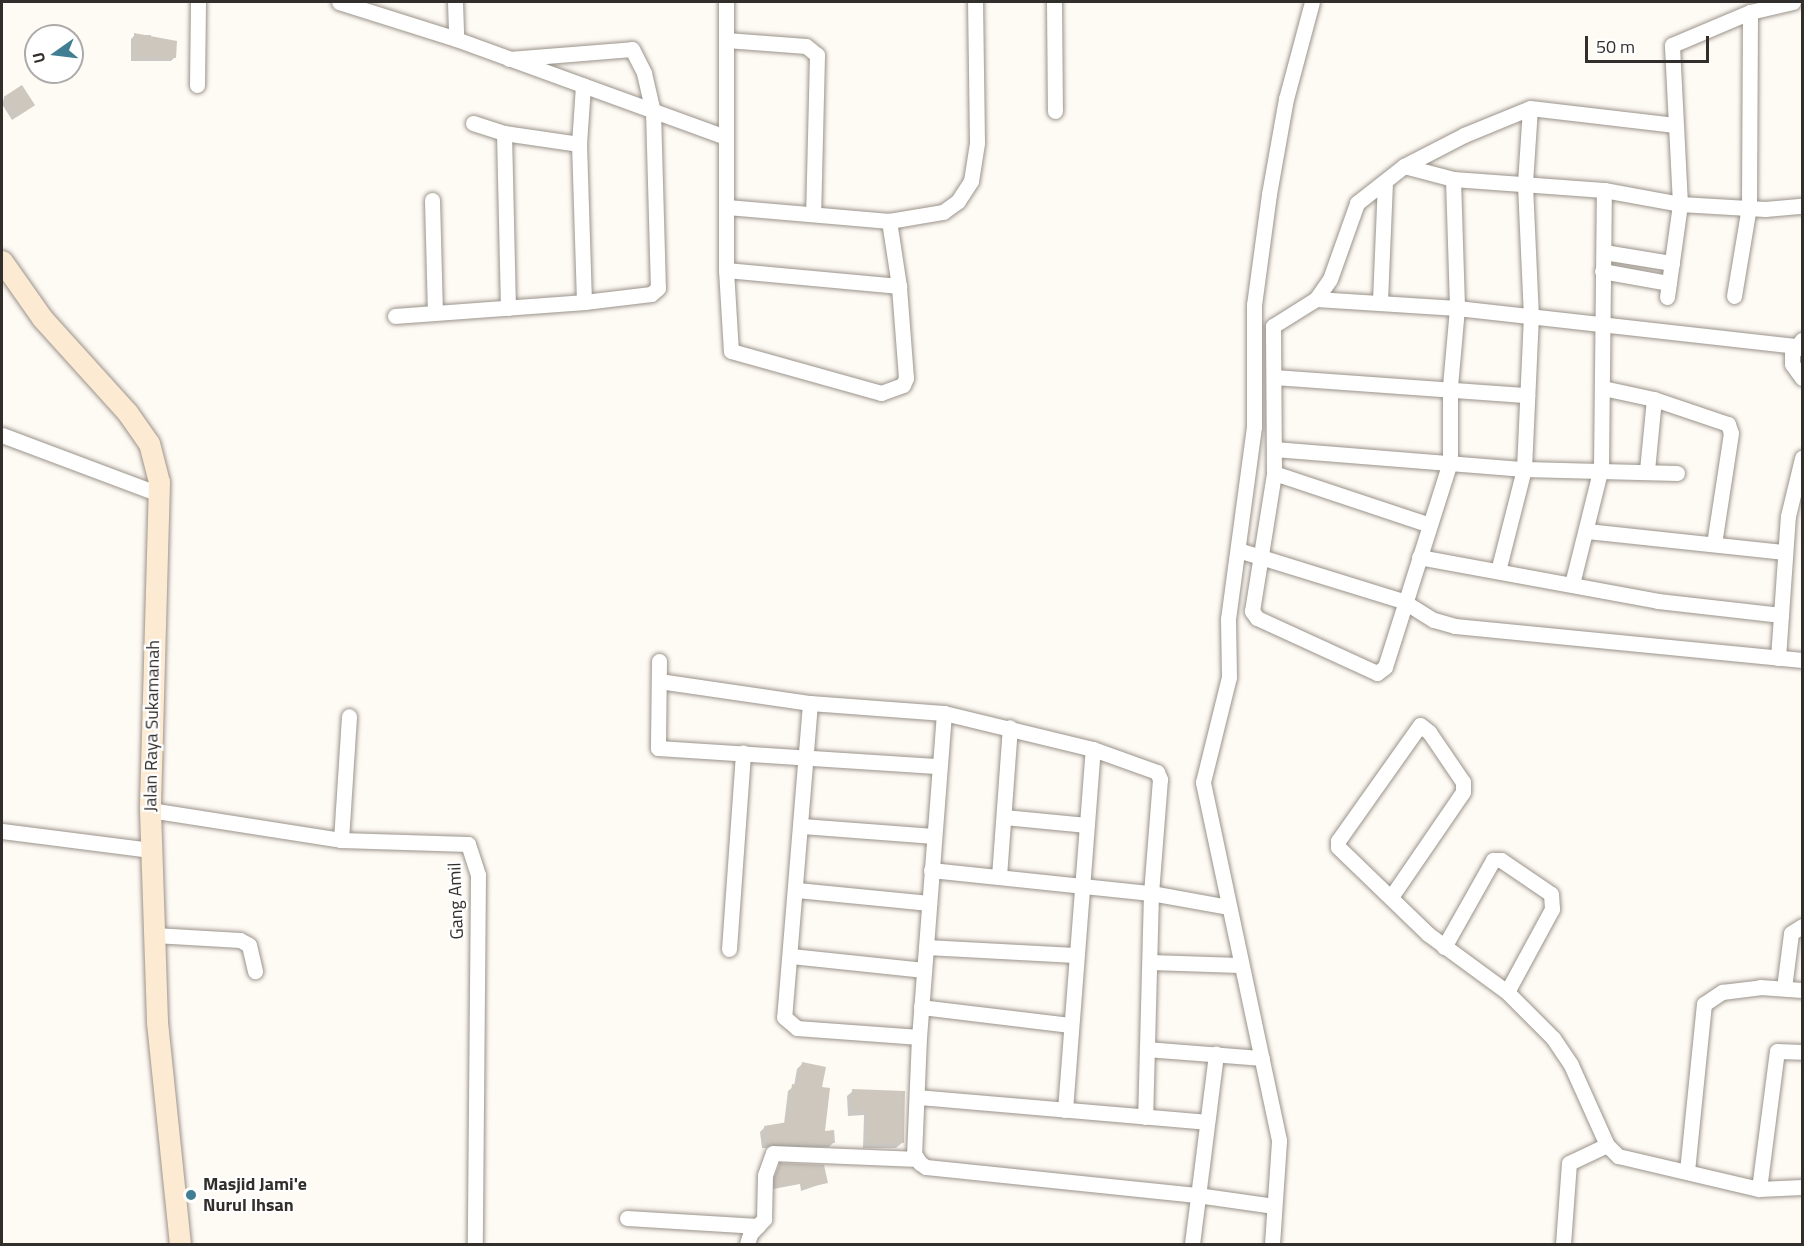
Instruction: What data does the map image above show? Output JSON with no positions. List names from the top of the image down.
{
  "streets": {
    "street": ["Jalan Raya Sukamanah", "Gang Amil"]
  },
  "crossings": [
    ["Jalan Raya Sukamanah", "Gang Amil"]
  ],
  "places": ["Masjid Jami'e Nurul Ihsan"],
  "scale_bar": "50 m",
  "north": "left"
}
